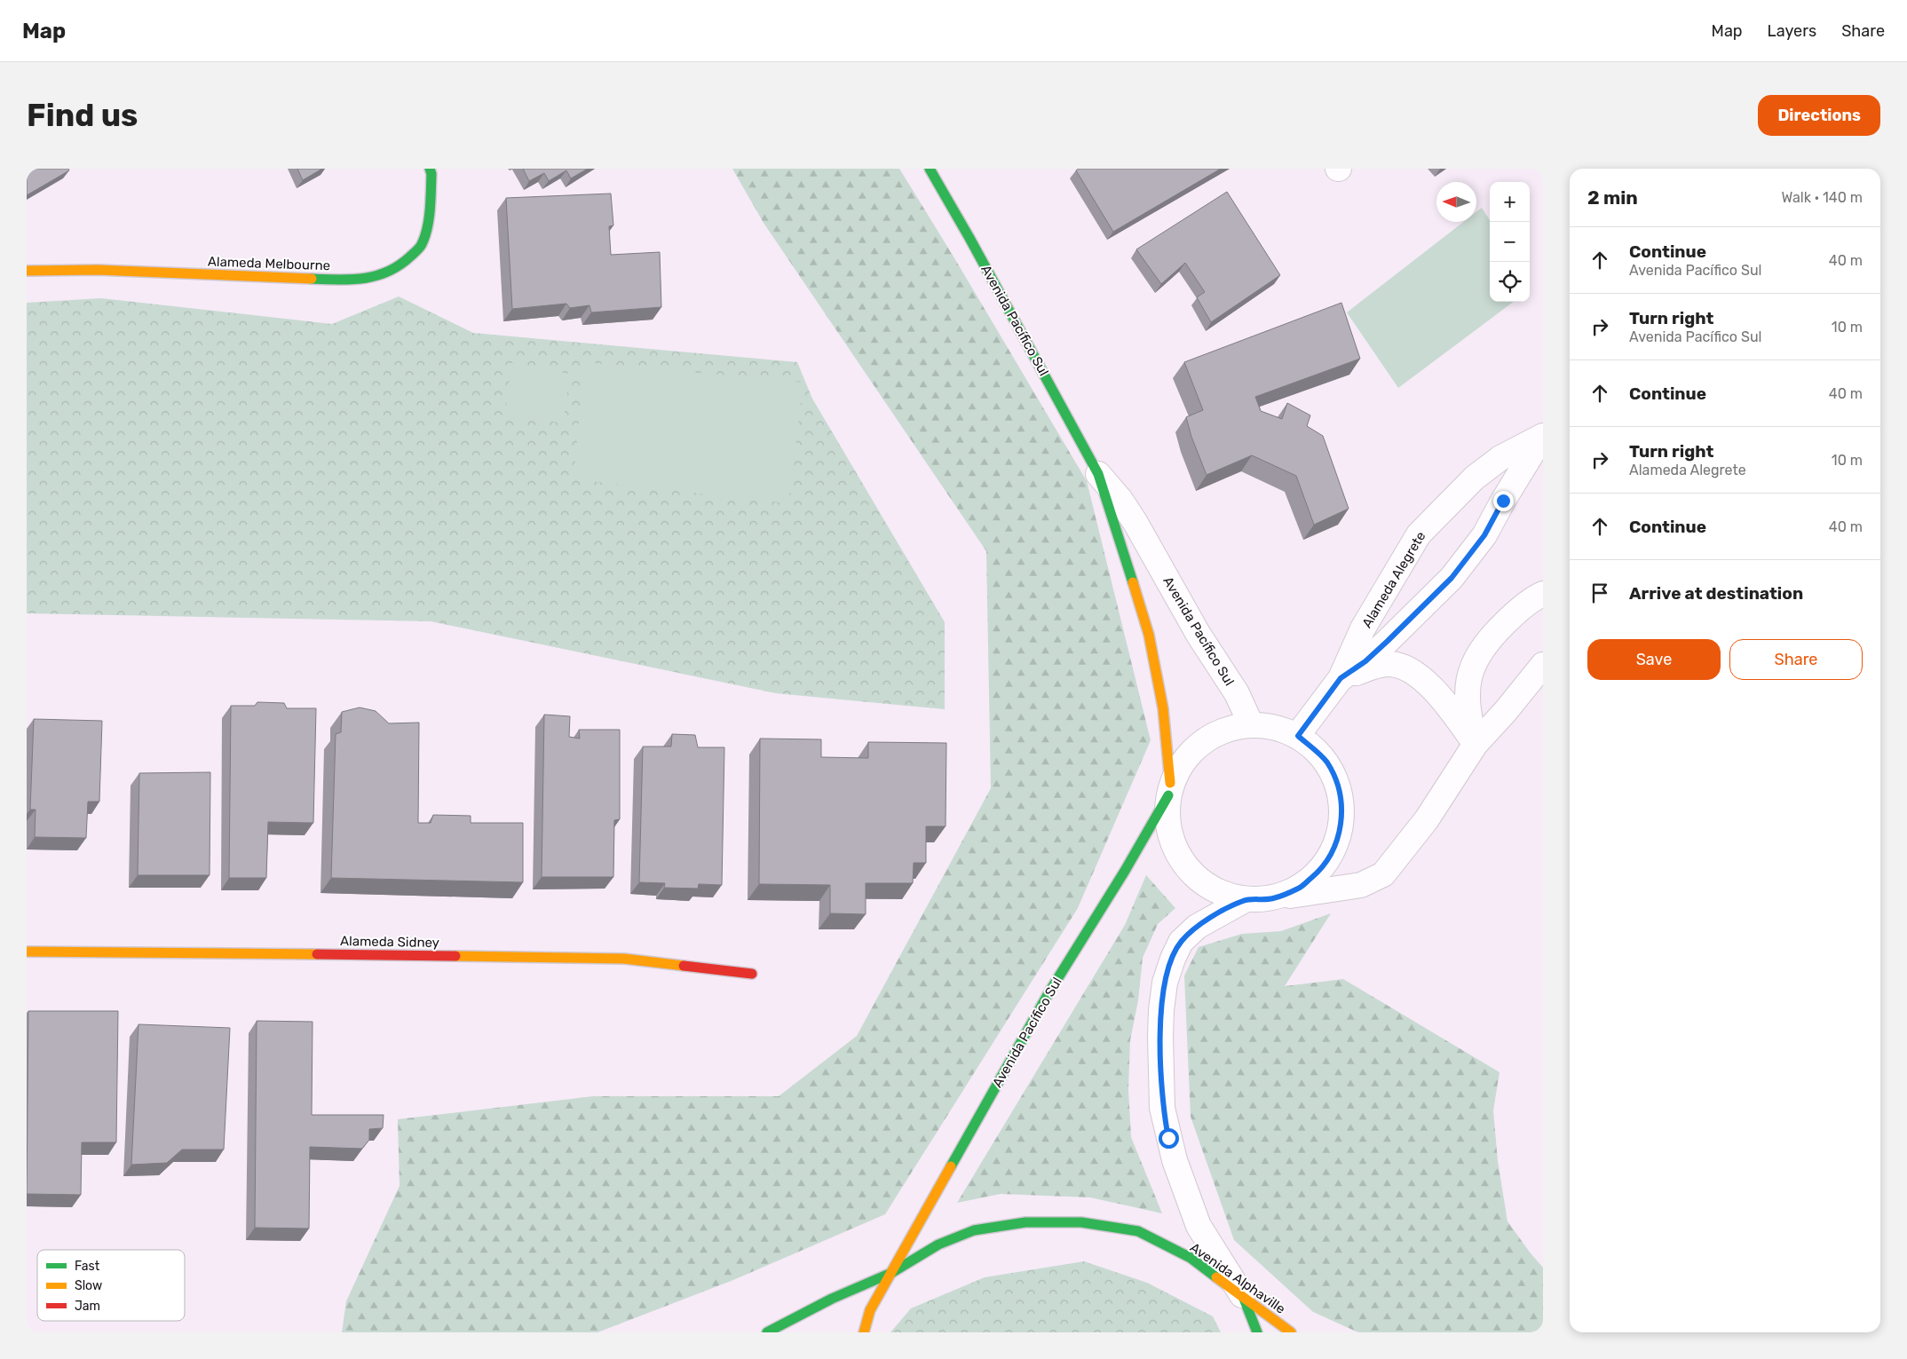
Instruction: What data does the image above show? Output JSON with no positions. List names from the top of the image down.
{
  "streets": {
    "street": [
      "Alameda Melbourne",
      "Avenida Pacífico Sul",
      "Alameda Alegrete",
      "Alameda Sidney",
      "Avenida Alphaville"
    ]
  },
  "crossings": [
    ["Avenida Pacífico Sul", "Avenida Alphaville"]
  ],
  "legend": ["Fast", "Slow", "Jam"],
  "north": "left",
  "page": {
    "header": "Map",
    "nav": ["Map", "Layers", "Share"],
    "buttons": [
      "Directions",
      ["Save", "Share"]
    ],
    "title": "Find us",
    "heading": ["2 min", "Walk · 140 m"],
    "map_buttons": ["+", "−"],
    "list": [
      ["Continue", "Avenida Pacífico Sul", "40 m"],
      ["Turn right", "Avenida Pacífico Sul", "10 m"],
      ["Continue", "40 m"],
      ["Turn right", "Alameda Alegrete", "10 m"],
      ["Continue", "40 m"],
      "Arrive at destination"
    ]
  }
}
